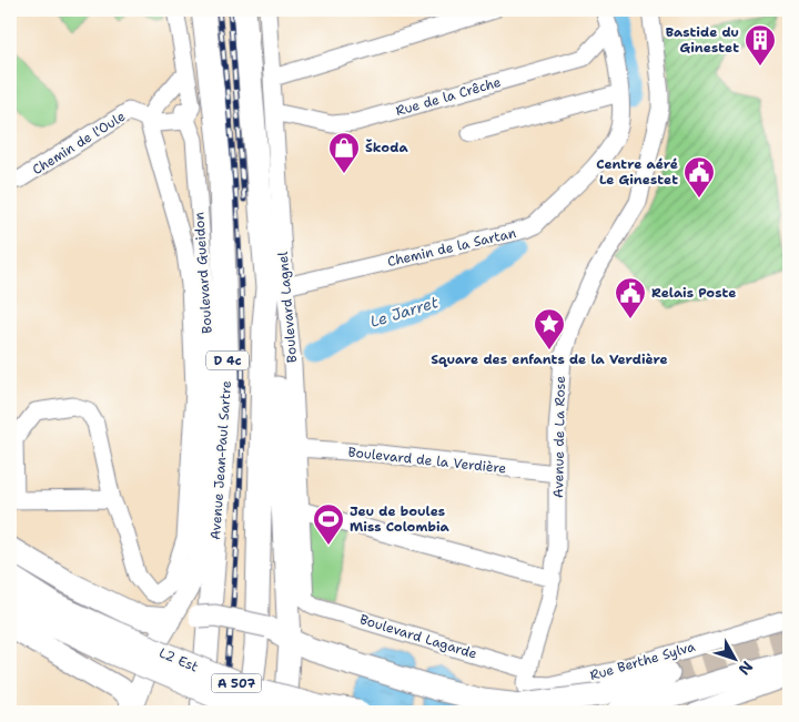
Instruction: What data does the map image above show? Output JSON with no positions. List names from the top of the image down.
{
  "streets": {
    "highway": [
      "D 4c",
      "Avenue Jean-Paul Sartre",
      "L2 Est",
      "A 507"
    ],
    "main road": ["Boulevard Gueidon"],
    "street": [
      "Rue de la Crêche",
      "Chemin de l'Oule",
      "Chemin de la Sartan",
      "Boulevard Lagnel",
      "Avenue de La Rose",
      "Boulevard de la Verdière",
      "Boulevard Lagarde",
      "Rue Berthe Sylva"
    ]
  },
  "crossings": [
    ["Rue de la Crêche", "Chemin de la Sartan"],
    ["Rue de la Crêche", "Boulevard Lagnel"],
    ["Chemin de l'Oule", "Boulevard Gueidon"],
    ["Chemin de la Sartan", "Boulevard Lagnel"],
    ["Chemin de la Sartan", "D 4c"],
    ["Boulevard Lagnel", "D 4c"],
    ["Boulevard Lagnel", "Boulevard de la Verdière"],
    ["Boulevard Lagnel", "Boulevard Lagarde"],
    ["Avenue de La Rose", "Boulevard de la Verdière"],
    ["Avenue de La Rose", "Boulevard Lagarde"],
    ["Avenue de La Rose", "Rue Berthe Sylva"],
    ["Boulevard Lagarde", "Rue Berthe Sylva"]
  ],
  "water": ["Le Jarret"],
  "places": {
    "building": ["Bastide du Ginestet"],
    "shop": ["Škoda"],
    "public building": ["Centre aéré Le Ginestet", "Relais Poste"],
    "place": ["Square des enfants de la Verdière"],
    "sports": ["Jeu de boules Miss Colombia"]
  },
  "north": "bottom right"
}
